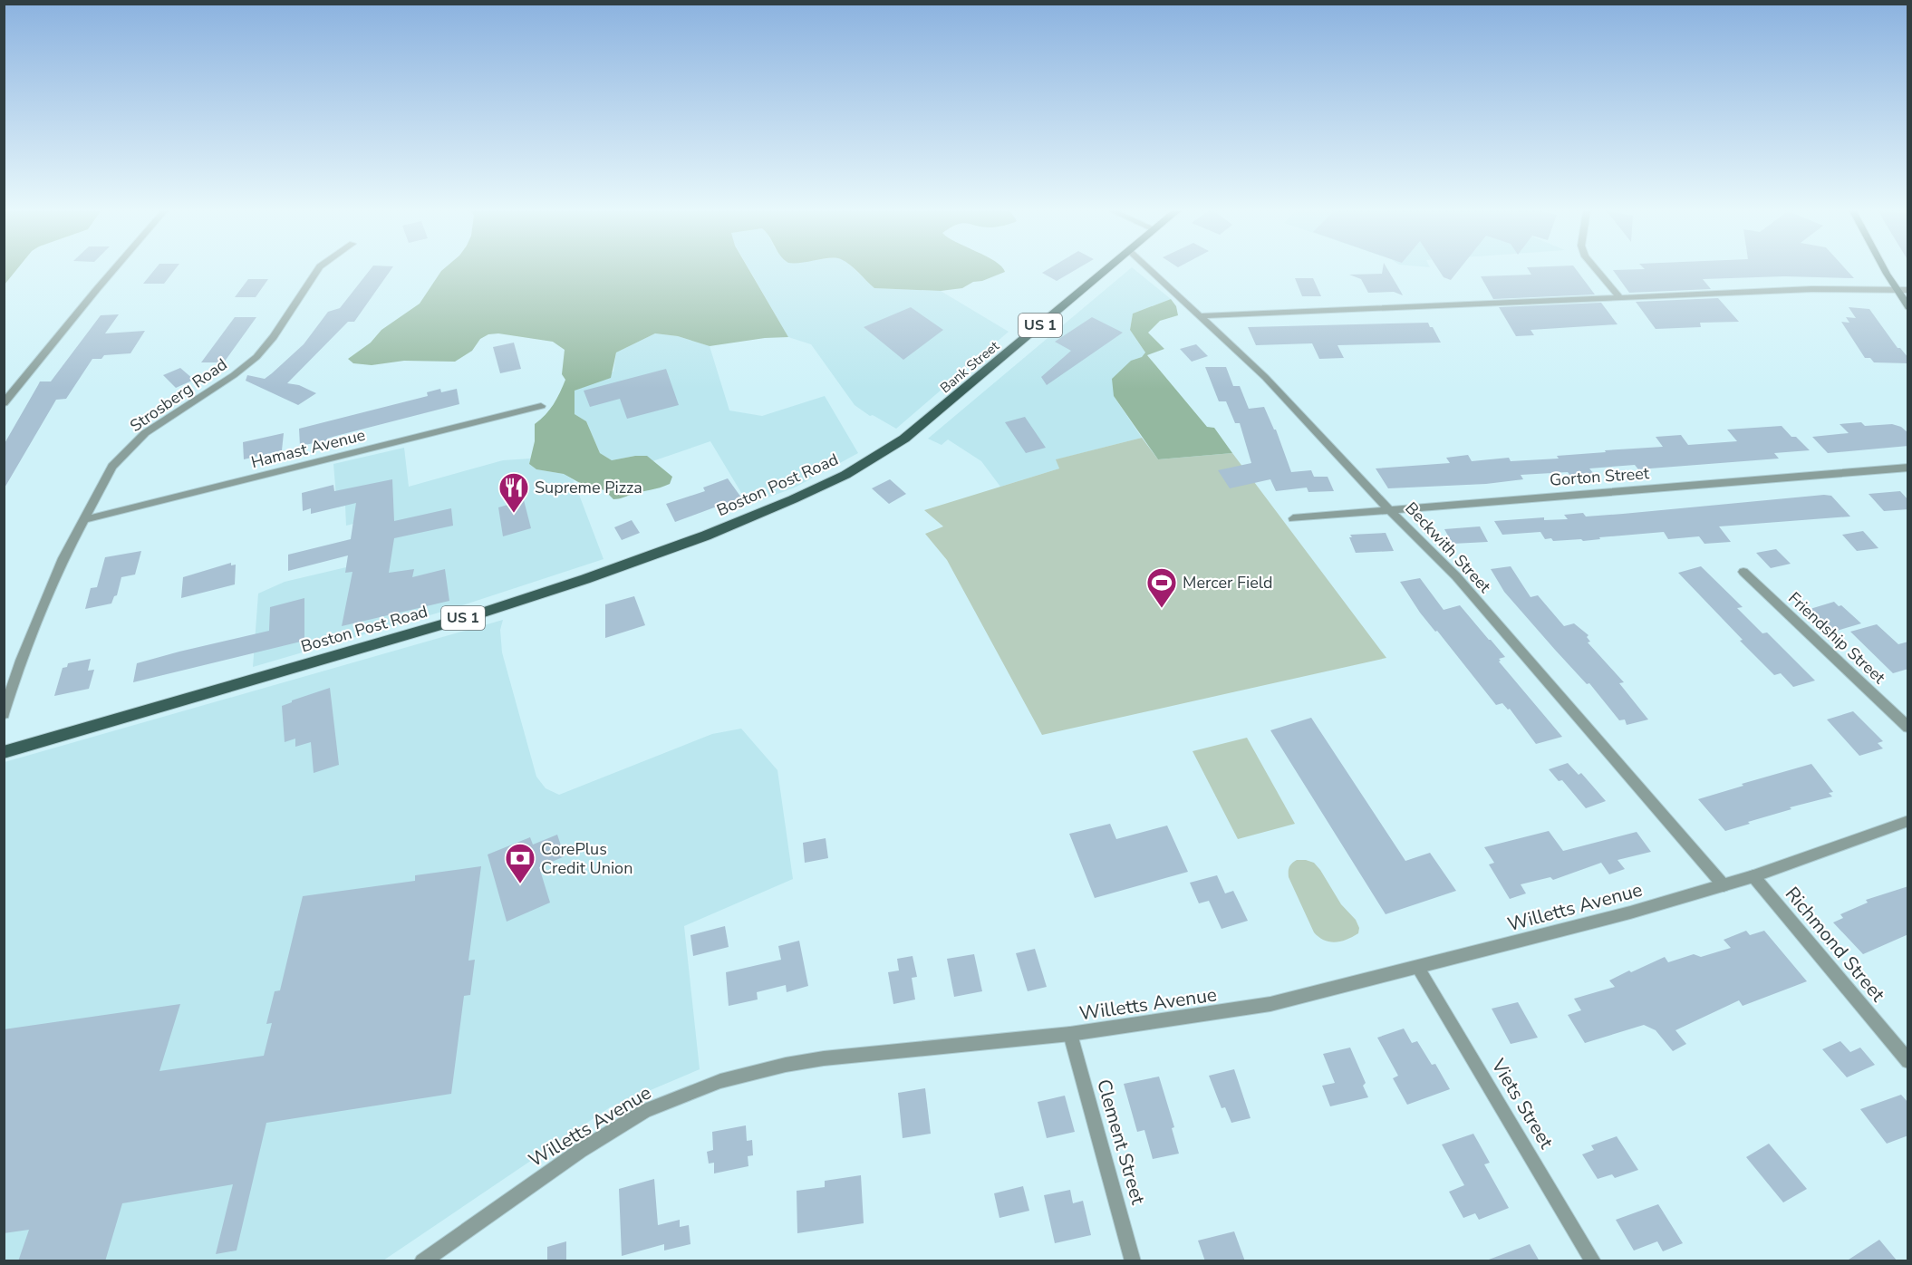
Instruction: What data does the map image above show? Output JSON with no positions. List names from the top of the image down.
{
  "streets": {
    "main road": ["US 1", "Bank Street", "Boston Post Road"],
    "street": [
      "Strosberg Road",
      "Hamast Avenue",
      "Gorton Street",
      "Beckwith Street",
      "Friendship Street",
      "Willetts Avenue",
      "Richmond Street",
      "Viets Street",
      "Clement Street"
    ]
  },
  "crossings": [
    ["Bank Street", "Boston Post Road"],
    ["Strosberg Road", "Hamast Avenue"],
    ["Gorton Street", "Beckwith Street"],
    ["Beckwith Street", "Willetts Avenue"],
    ["Willetts Avenue", "Richmond Street"],
    ["Willetts Avenue", "Viets Street"],
    ["Willetts Avenue", "Clement Street"]
  ],
  "places": {
    "restaurant": ["Supreme Pizza"],
    "sports": ["Mercer Field"],
    "bank": ["CorePlus Credit Union"]
  }
}
